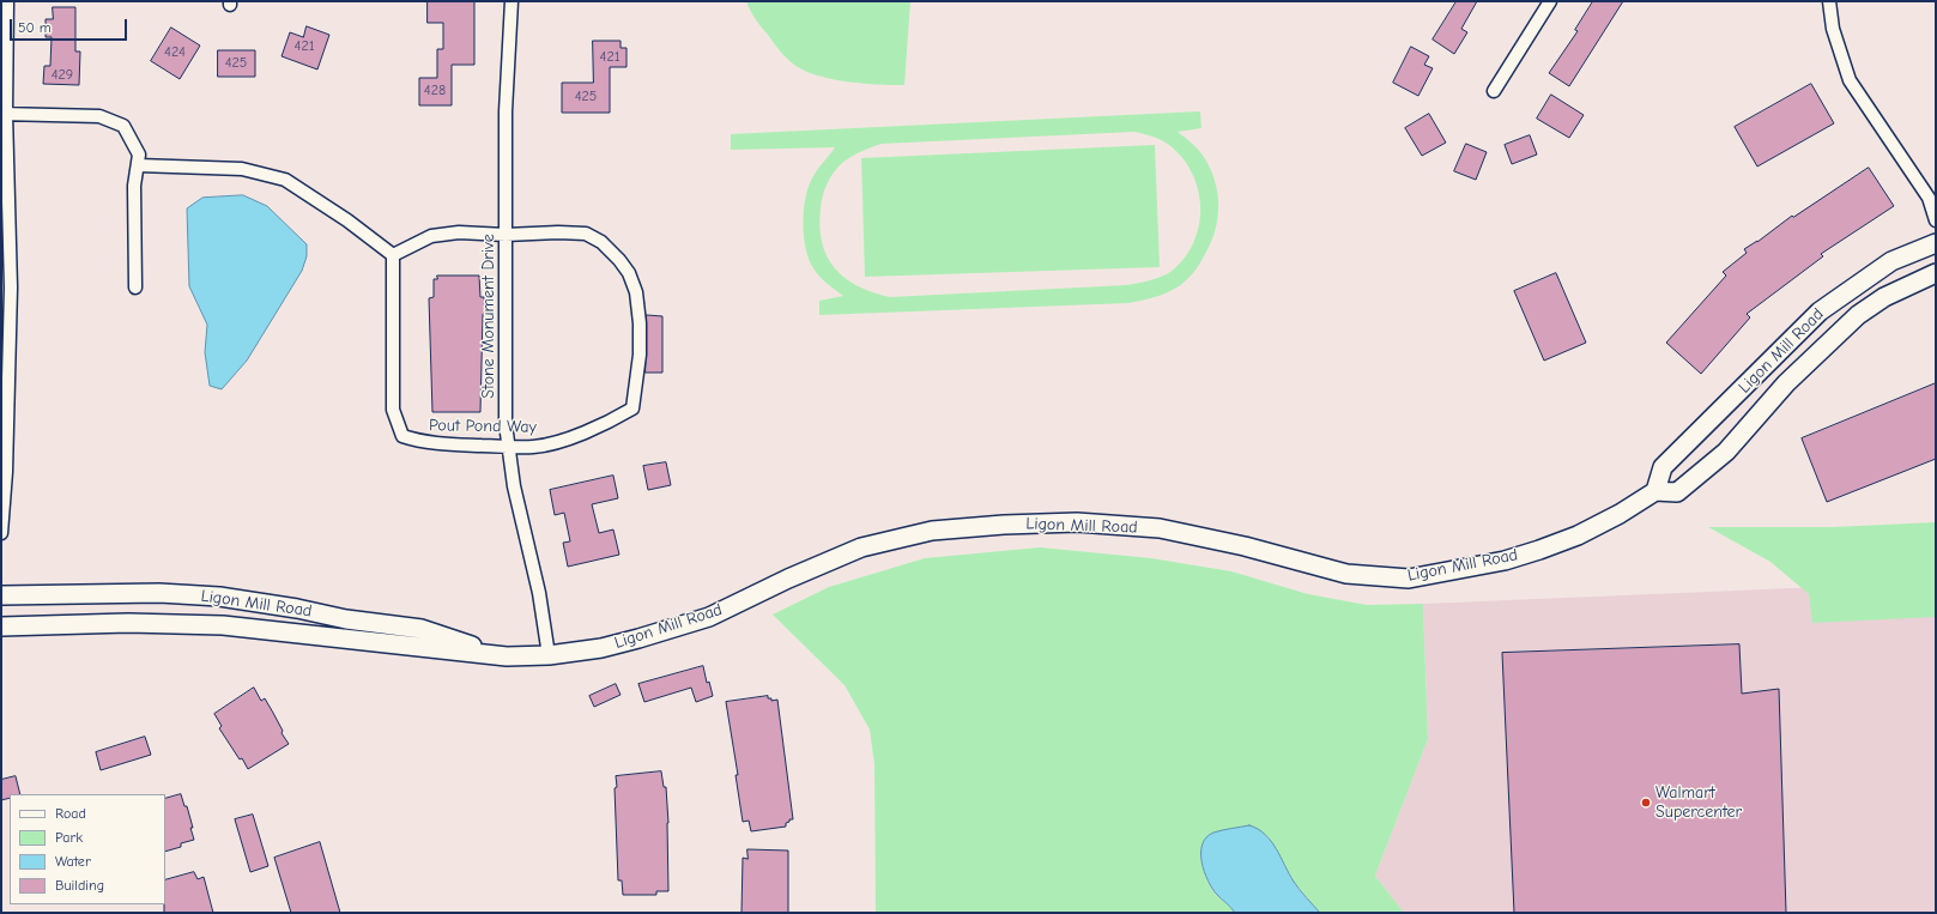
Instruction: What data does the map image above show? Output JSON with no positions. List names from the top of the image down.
{
  "streets": {
    "main road": ["Ligon Mill Road"],
    "street": ["Stone Monument Drive", "Pout Pond Way"]
  },
  "crossings": [
    ["Stone Monument Drive", "Ligon Mill Road"],
    ["Stone Monument Drive", "Pout Pond Way"]
  ],
  "places": ["Walmart Supercenter"],
  "house_numbers": [
    "421",
    "424",
    "421",
    "425",
    "429",
    "428",
    "425"
  ],
  "legend": [
    "Road",
    "Park",
    "Water",
    "Building"
  ],
  "scale_bar": "50 m"
}
